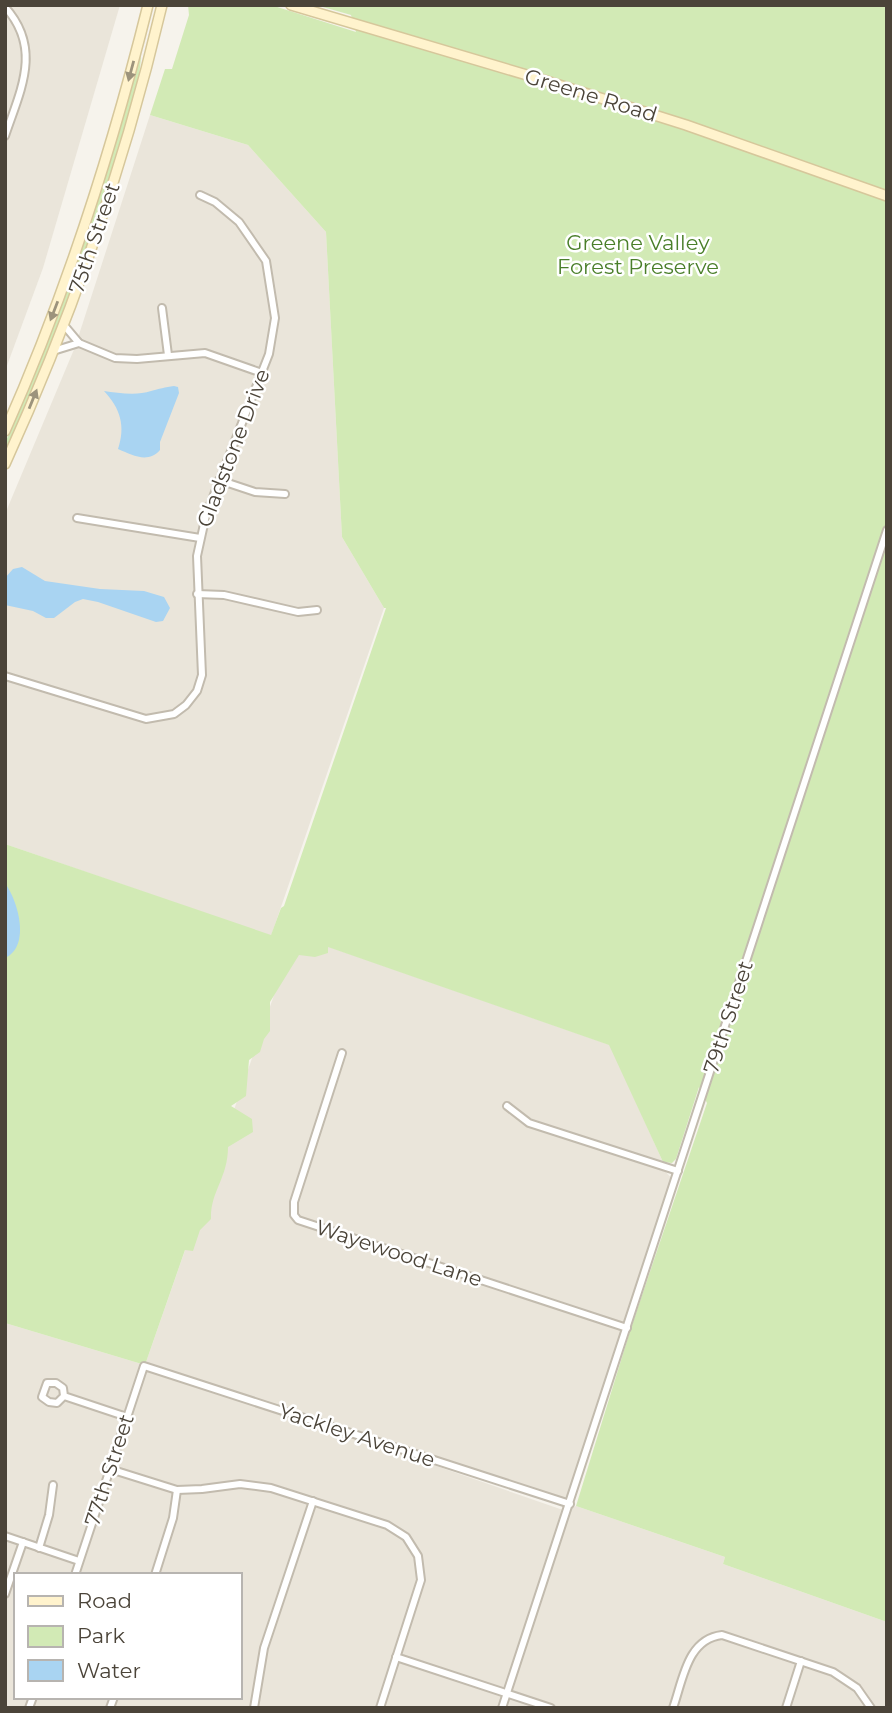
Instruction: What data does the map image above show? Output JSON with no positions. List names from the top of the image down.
{
  "streets": {
    "main road": ["Greene Road", "75th Street"],
    "street": [
      "Gladstone Drive",
      "79th Street",
      "Wayewood Lane",
      "Yackley Avenue",
      "77th Street"
    ]
  },
  "crossings": [
    ["79th Street", "Wayewood Lane"],
    ["79th Street", "Yackley Avenue"],
    ["Yackley Avenue", "77th Street"]
  ],
  "parks": ["Greene Valley Forest Preserve"],
  "legend": ["Road", "Park", "Water"]
}
